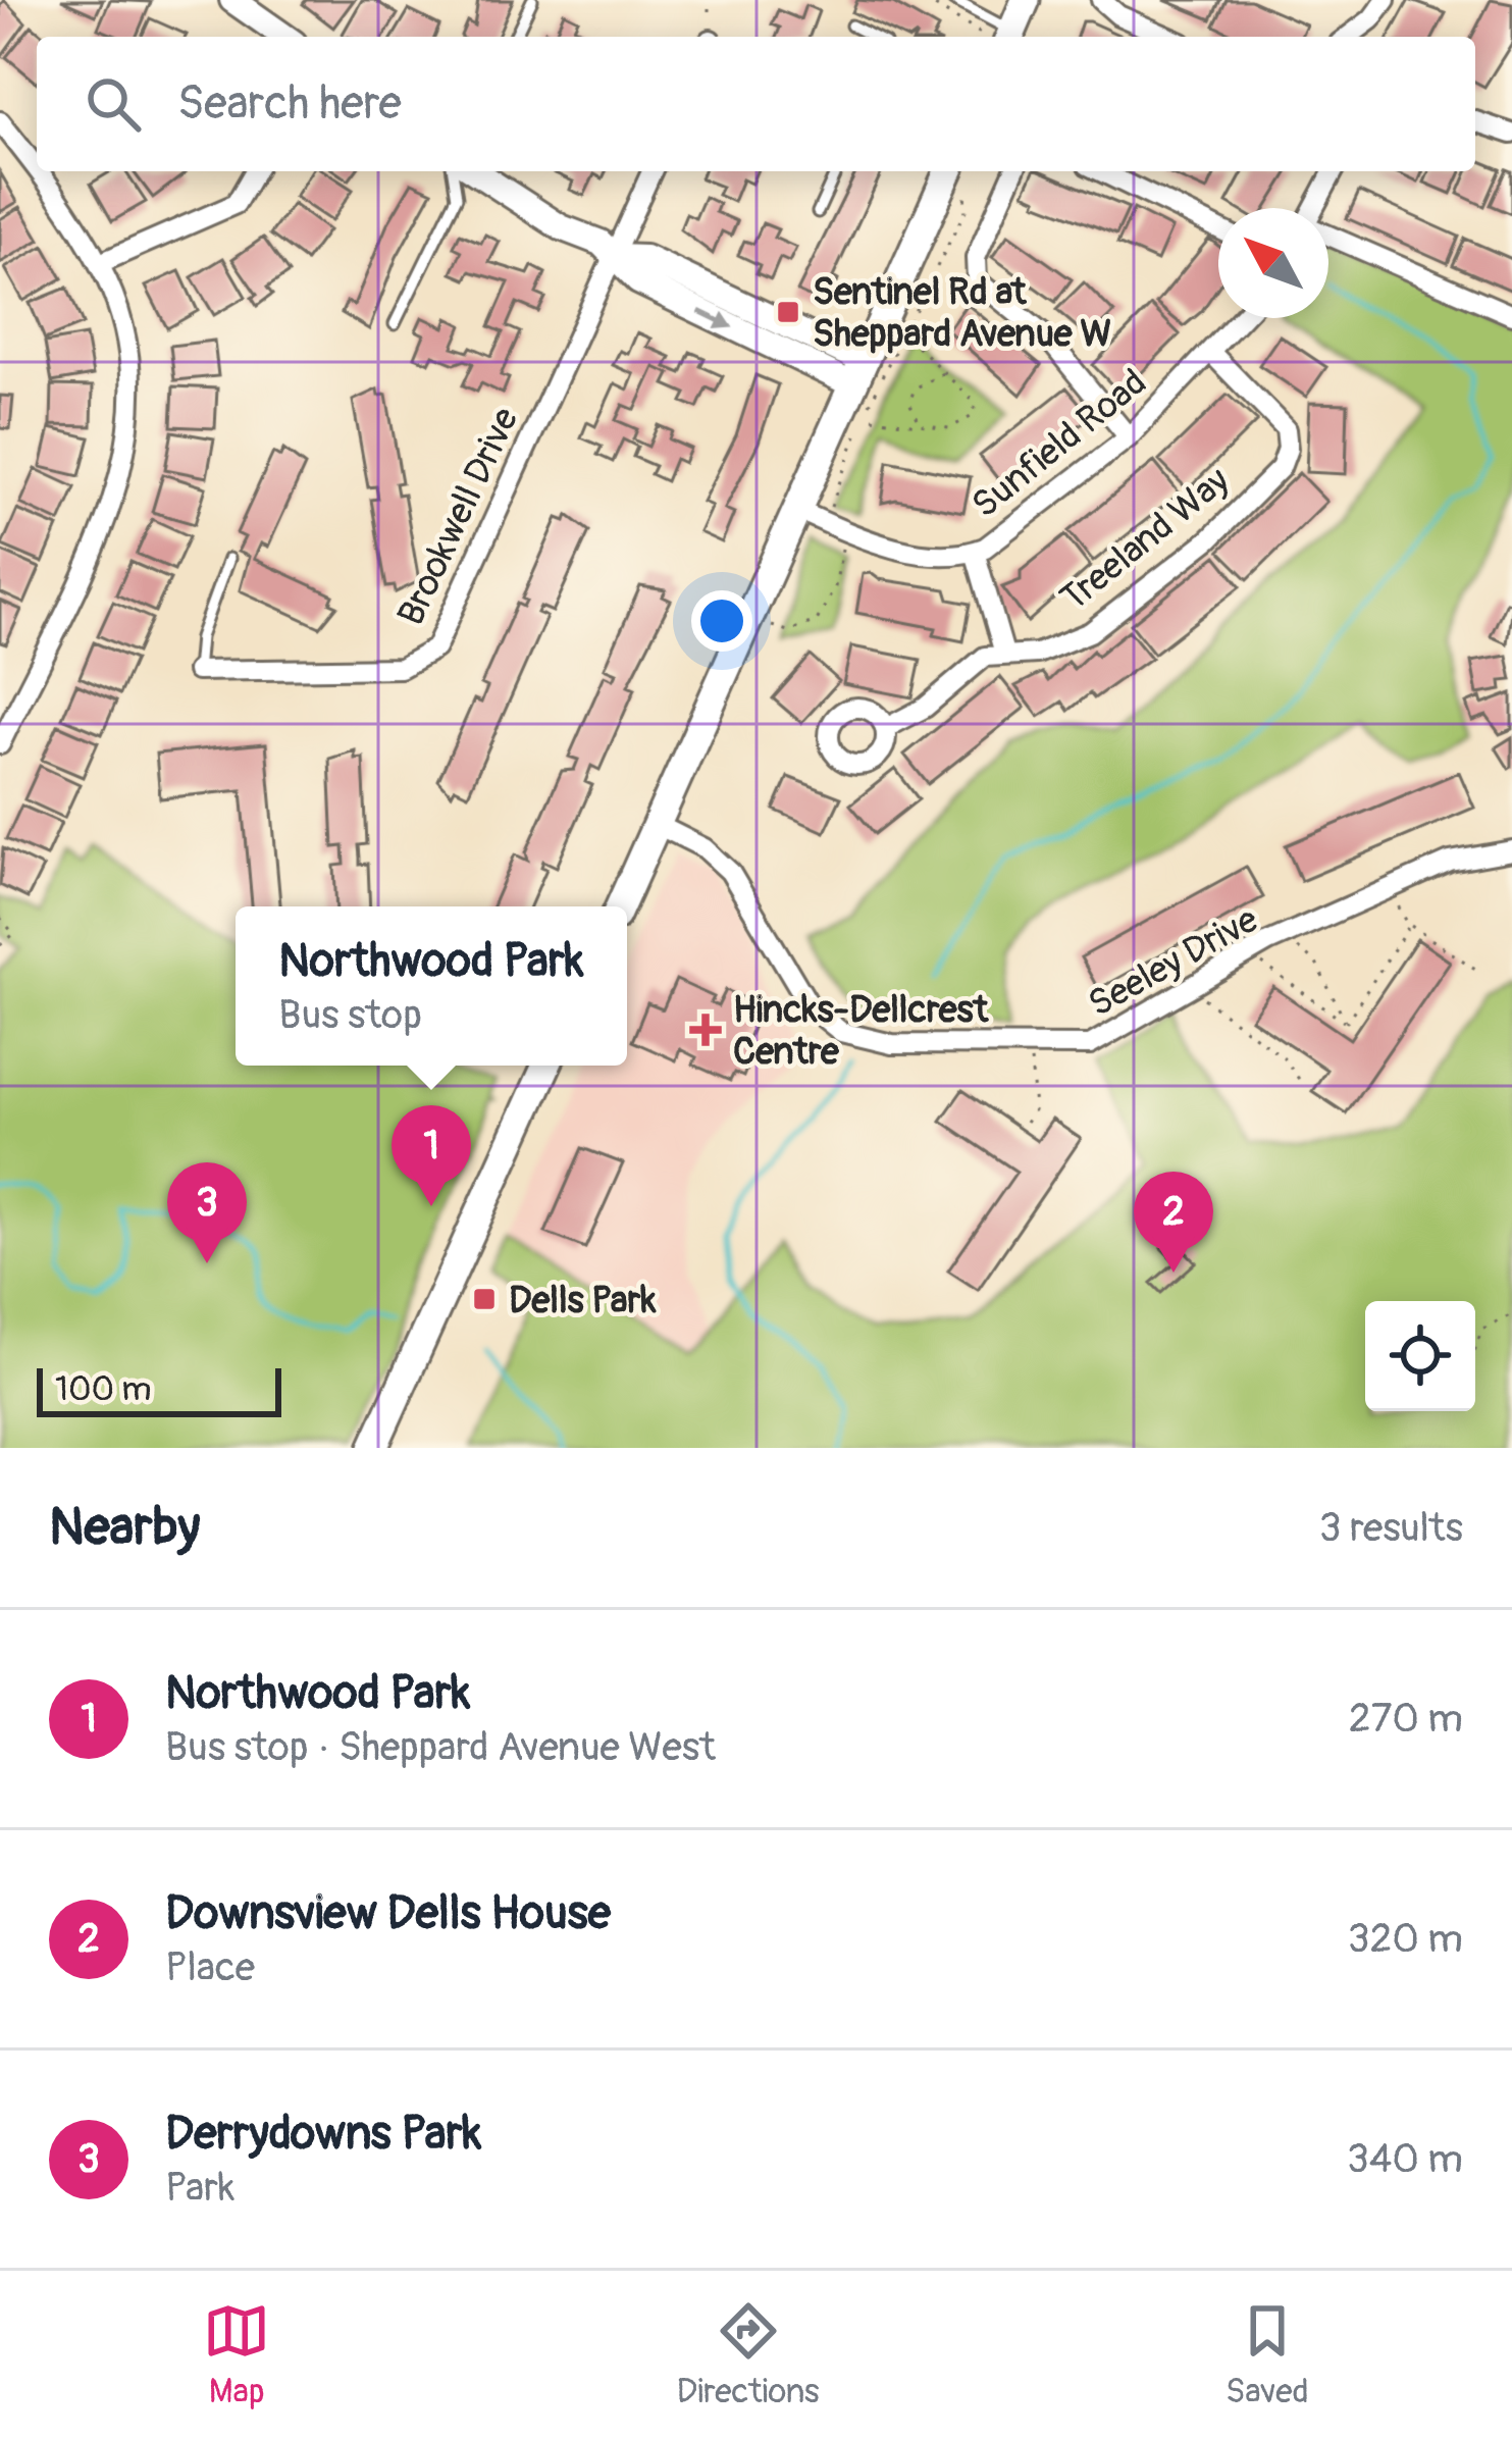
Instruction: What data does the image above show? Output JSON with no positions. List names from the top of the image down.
{
  "streets": {
    "street": [
      "Sunfield Road",
      "Brookwell Drive",
      "Treeland Way",
      "Seeley Drive"
    ]
  },
  "crossings": [
    ["Sunfield Road", "Treeland Way"]
  ],
  "places": {
    "transit": ["Sentinel Rd at Sheppard Avenue W", "Dells Park"],
    "health": ["Hincks-Dellcrest Centre"]
  },
  "scale_bar": "100 m",
  "north": "top left",
  "page": {
    "search": "Search here",
    "popup": ["Northwood Park", "Bus stop"],
    "pins": ["1", "3", "2"],
    "scale": "100 m",
    "heading": ["Nearby", "3 results"],
    "list": [
      {
        "mark": "1",
        "name": "Northwood Park",
        "note": "Bus stop · Sheppard Avenue West",
        "value": "270 m"
      },
      {
        "mark": "2",
        "name": "Downsview Dells House",
        "note": "Place",
        "value": "320 m"
      },
      {
        "mark": "3",
        "name": "Derrydowns Park",
        "note": "Park",
        "value": "340 m"
      }
    ],
    "nav": ["Map", "Directions", "Saved"]
  }
}
